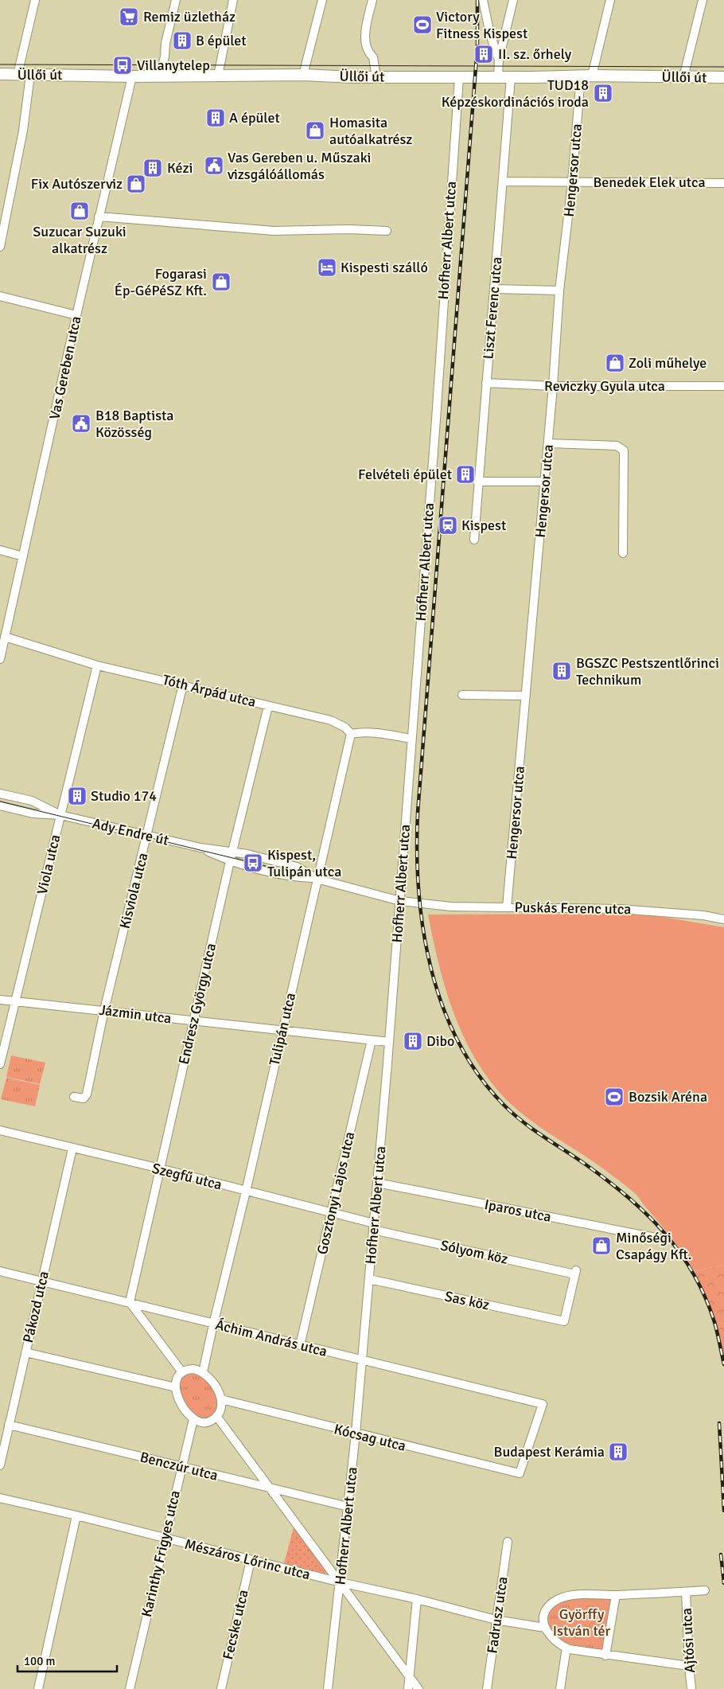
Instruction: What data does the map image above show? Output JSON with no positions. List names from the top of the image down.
{
  "streets": {
    "main road": ["Üllői út"],
    "street": [
      "Hengersor utca",
      "Benedek Elek utca",
      "Hofherr Albert utca",
      "Liszt Ferenc utca",
      "Vas Gereben utca",
      "Reviczky Gyula utca",
      "Tóth Árpád utca",
      "Ady Endre út",
      "Viola utca",
      "Kisviola utca",
      "Puskás Ferenc utca",
      "Endresz György utca",
      "Jázmin utca",
      "Tulipán utca",
      "Szegfű utca",
      "Gosztonyi Lajos utca",
      "Iparos utca",
      "Sólyom köz",
      "Sas köz",
      "Pákozd utca",
      "Áchim András utca",
      "Kócsag utca",
      "Benczúr utca",
      "Karinthy Frigyes utca",
      "Mészáros Lőrinc utca",
      "Fadrusz utca",
      "Fecske utca",
      "Ajtósi utca"
    ]
  },
  "crossings": [
    ["Üllői út", "Hengersor utca"],
    ["Üllői út", "Hofherr Albert utca"],
    ["Üllői út", "Liszt Ferenc utca"],
    ["Üllői út", "Vas Gereben utca"],
    ["Hengersor utca", "Benedek Elek utca"],
    ["Hengersor utca", "Reviczky Gyula utca"],
    ["Hengersor utca", "Puskás Ferenc utca"],
    ["Benedek Elek utca", "Liszt Ferenc utca"],
    ["Hofherr Albert utca", "Ady Endre út"],
    ["Hofherr Albert utca", "Jázmin utca"],
    ["Hofherr Albert utca", "Szegfű utca"],
    ["Hofherr Albert utca", "Iparos utca"],
    ["Hofherr Albert utca", "Sólyom köz"],
    ["Hofherr Albert utca", "Sas köz"],
    ["Hofherr Albert utca", "Áchim András utca"],
    ["Hofherr Albert utca", "Kócsag utca"],
    ["Hofherr Albert utca", "Benczúr utca"],
    ["Hofherr Albert utca", "Mészáros Lőrinc utca"],
    ["Liszt Ferenc utca", "Reviczky Gyula utca"],
    ["Vas Gereben utca", "Tóth Árpád utca"],
    ["Tóth Árpád utca", "Viola utca"],
    ["Tóth Árpád utca", "Kisviola utca"],
    ["Tóth Árpád utca", "Endresz György utca"],
    ["Tóth Árpád utca", "Tulipán utca"],
    ["Ady Endre út", "Viola utca"],
    ["Ady Endre út", "Kisviola utca"],
    ["Ady Endre út", "Puskás Ferenc utca"],
    ["Ady Endre út", "Endresz György utca"],
    ["Ady Endre út", "Tulipán utca"],
    ["Viola utca", "Jázmin utca"],
    ["Kisviola utca", "Jázmin utca"],
    ["Endresz György utca", "Jázmin utca"],
    ["Endresz György utca", "Szegfű utca"],
    ["Endresz György utca", "Áchim András utca"],
    ["Jázmin utca", "Tulipán utca"],
    ["Jázmin utca", "Gosztonyi Lajos utca"],
    ["Tulipán utca", "Szegfű utca"],
    ["Tulipán utca", "Áchim András utca"],
    ["Szegfű utca", "Gosztonyi Lajos utca"],
    ["Szegfű utca", "Sólyom köz"],
    ["Szegfű utca", "Pákozd utca"],
    ["Gosztonyi Lajos utca", "Áchim András utca"],
    ["Sólyom köz", "Sas köz"],
    ["Pákozd utca", "Áchim András utca"],
    ["Pákozd utca", "Benczúr utca"],
    ["Áchim András utca", "Kócsag utca"],
    ["Kócsag utca", "Karinthy Frigyes utca"],
    ["Benczúr utca", "Karinthy Frigyes utca"],
    ["Karinthy Frigyes utca", "Mészáros Lőrinc utca"],
    ["Mészáros Lőrinc utca", "Fadrusz utca"],
    ["Mészáros Lőrinc utca", "Fecske utca"]
  ],
  "parks": ["Györffy István tér"],
  "places": {
    "supermarket": ["Remiz üzletház"],
    "sports": ["Victory Fitness Kispest", "Bozsik Aréna"],
    "building": [
      "B épület",
      "II. sz. őrhely",
      "TUD18 Képzéskordinációs iroda",
      "A épület",
      "Kézi",
      "Felvételi épület",
      "BGSZC Pestszentlőrinci Technikum",
      "Studio 174",
      "Dibo",
      "Budapest Kerámia"
    ],
    "bus stop": ["Villanytelep", "Kispest, Tulipán utca"],
    "shop": [
      "Homasita autóalkatrész",
      "Fix Autószerviz",
      "Suzucar Suzuki alkatrész",
      "Fogarasi Ép-GéPéSZ Kft.",
      "Zoli műhelye",
      "Minőségi Csapágy Kft."
    ],
    "public building": ["Vas Gereben u. Műszaki vizsgálóállomás", "B18 Baptista Közösség"],
    "hotel": ["Kispesti szálló"],
    "station": ["Kispest"]
  },
  "scale_bar": "100 m"
}
